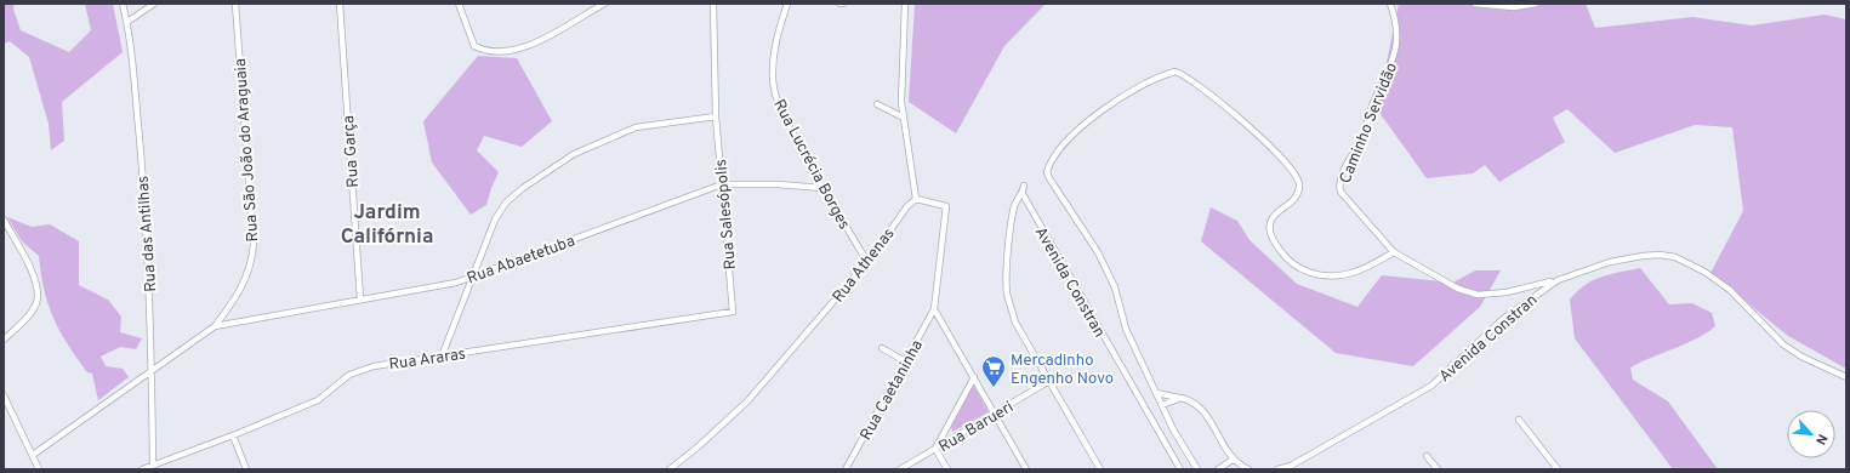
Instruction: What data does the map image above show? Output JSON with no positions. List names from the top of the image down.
{
  "streets": {
    "street": [
      "Caminho Servidão",
      "Rua São João do Araguaia",
      "Rua Garça",
      "Rua Lucrécia Borges",
      "Rua Salesópolis",
      "Rua das Antilhas",
      "Rua Abaetetuba",
      "Rua Athenas",
      "Avenida Constran",
      "Rua Araras",
      "Rua Caetaninha",
      "Rua Barueri"
    ]
  },
  "crossings": [
    ["Caminho Servidão", "Avenida Constran"],
    ["Rua São João do Araguaia", "Rua das Antilhas"],
    ["Rua São João do Araguaia", "Rua Abaetetuba"],
    ["Rua Garça", "Rua Abaetetuba"],
    ["Rua Lucrécia Borges", "Rua Abaetetuba"],
    ["Rua Lucrécia Borges", "Rua Athenas"],
    ["Rua Salesópolis", "Rua Abaetetuba"],
    ["Rua Salesópolis", "Rua Araras"],
    ["Rua das Antilhas", "Rua Araras"]
  ],
  "districts": ["Jardim Califórnia"],
  "places": {
    "supermarket": ["Mercadinho Engenho Novo"]
  },
  "north": "bottom right"
}
